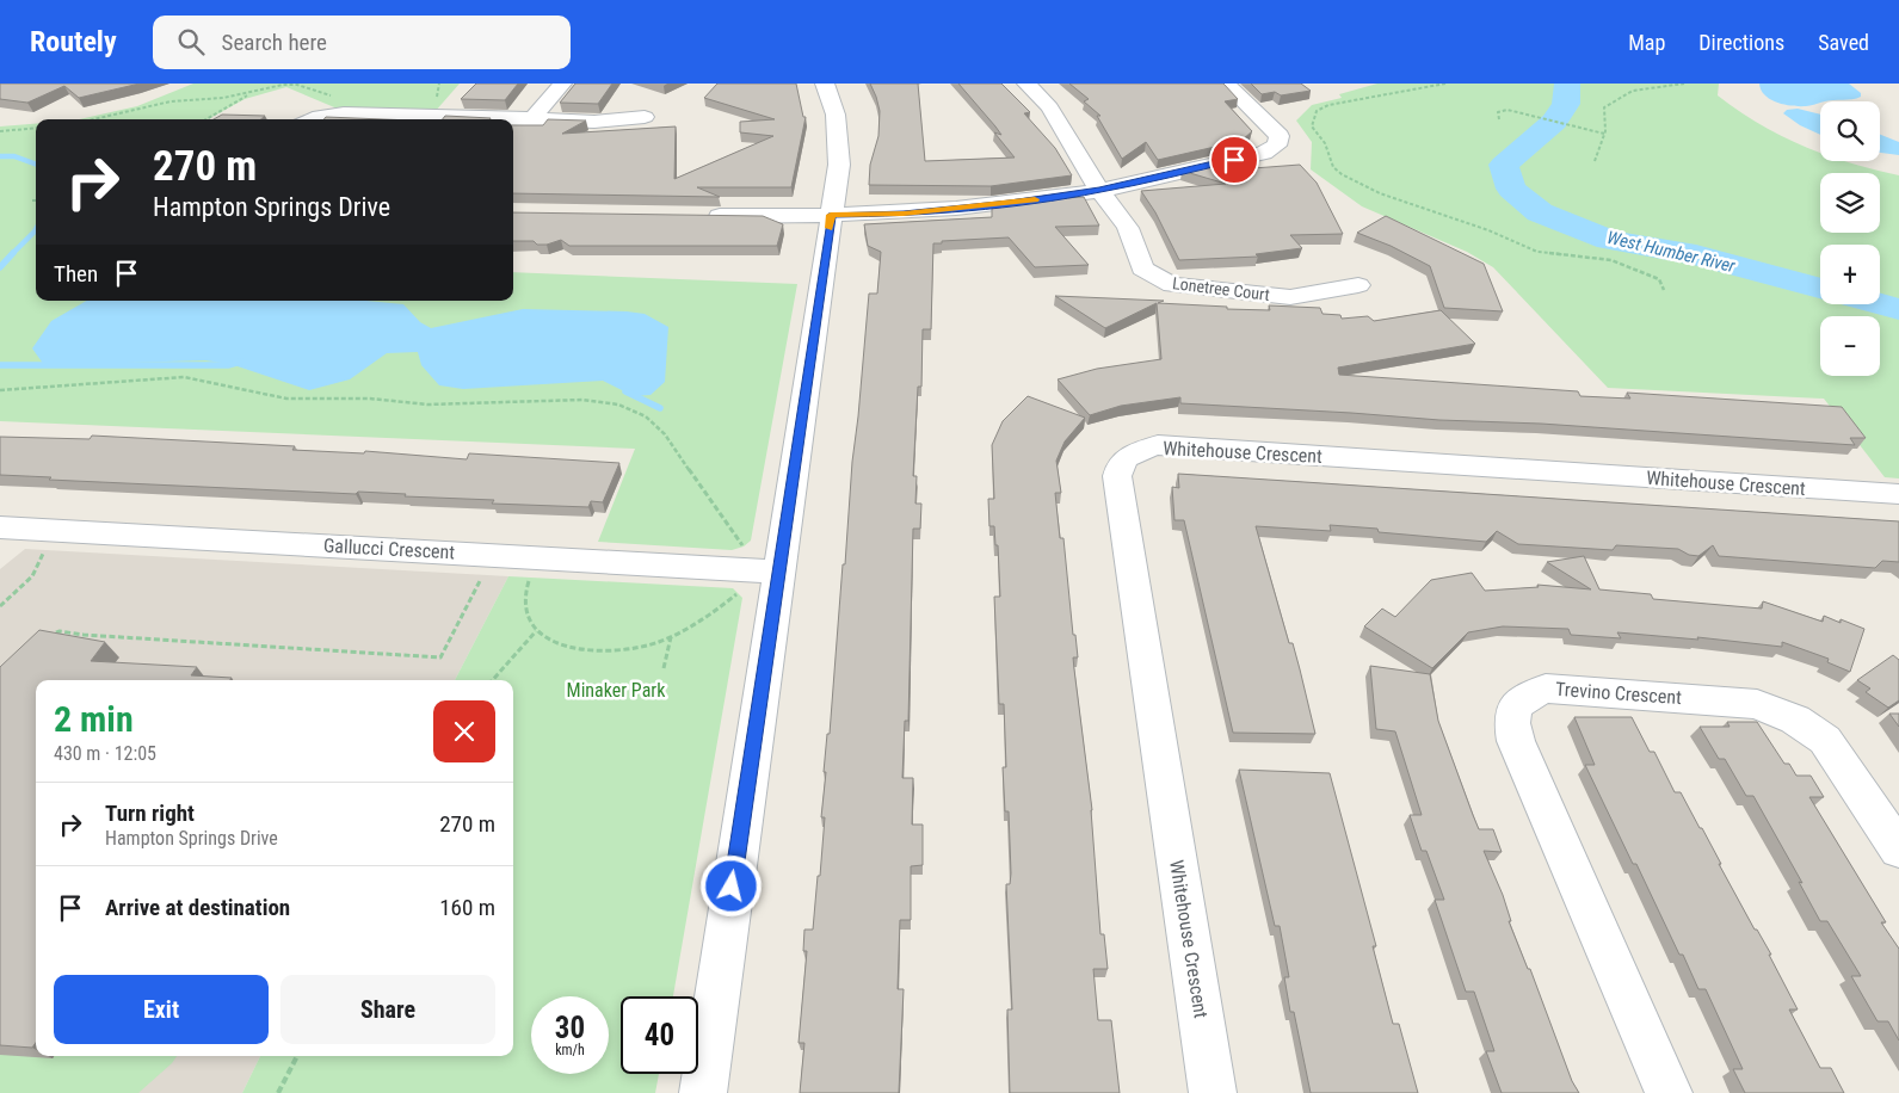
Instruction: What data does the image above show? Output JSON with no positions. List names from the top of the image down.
{
  "streets": {
    "street": [
      "Lonetree Court",
      "Whitehouse Crescent",
      "Gallucci Crescent",
      "Trevino Crescent"
    ]
  },
  "water": ["West Humber River"],
  "parks": ["Minaker Park"],
  "page": {
    "header": "Routely",
    "search": "Search here",
    "nav": ["Map", "Directions", "Saved"],
    "map_buttons": ["+", "−"],
    "turn": ["270 m", "Hampton Springs Drive"],
    "then": "Then",
    "heading": ["2 min", "430 m · 12:05"],
    "list": [
      {
        "name": "Turn right",
        "note": "Hampton Springs Drive",
        "value": "270 m"
      },
      {
        "name": "Arrive at destination",
        "value": "160 m"
      }
    ],
    "buttons": ["Exit", "Share"],
    "speed": "30 km/h",
    "limit": "40"
  }
}
